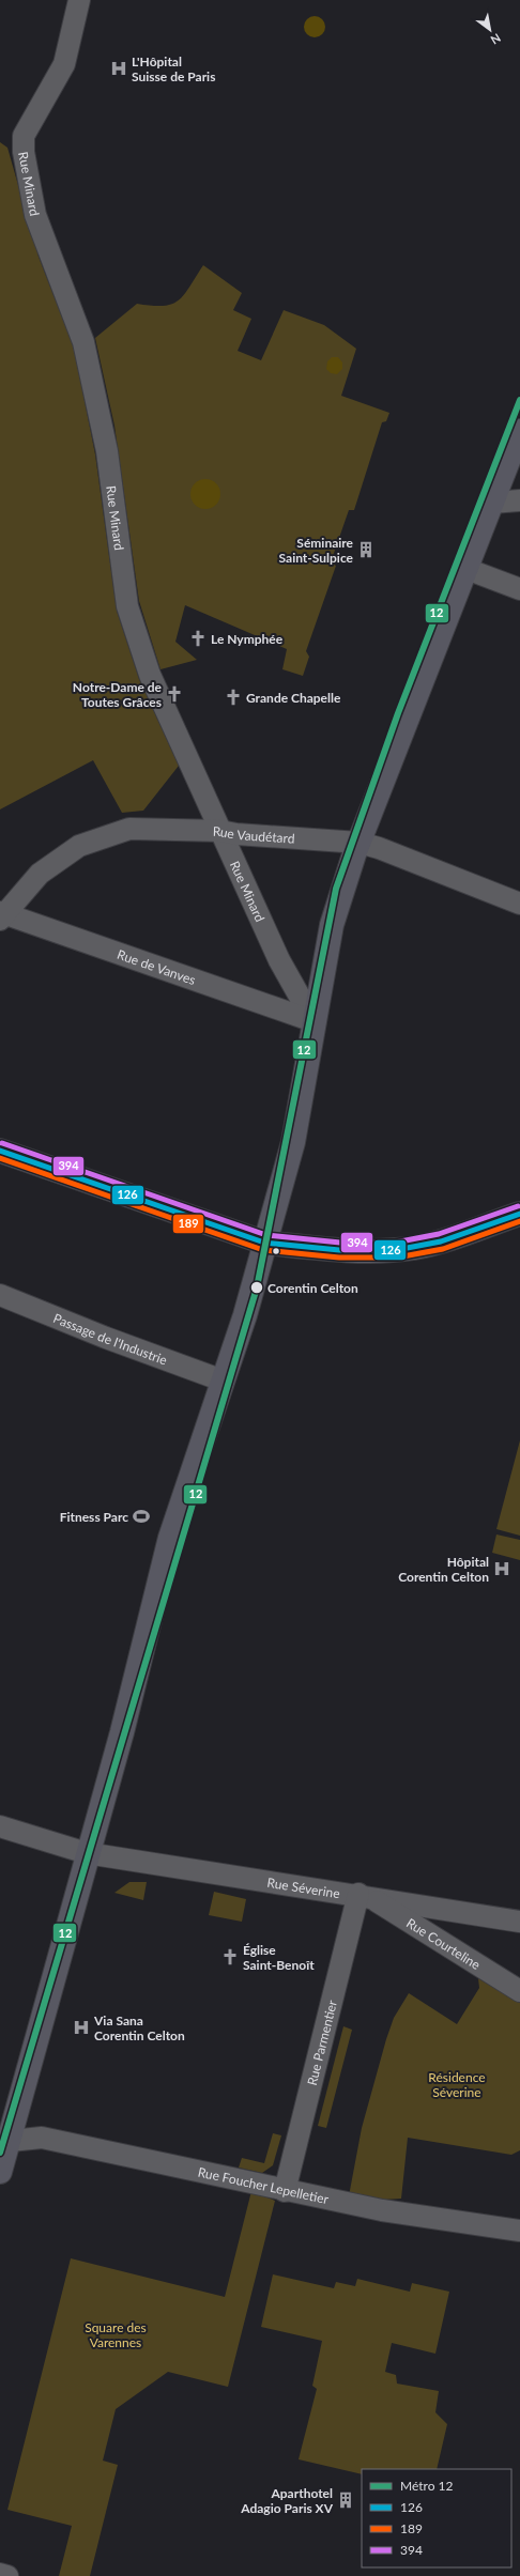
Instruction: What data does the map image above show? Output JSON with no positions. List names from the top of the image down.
{
  "streets": {
    "street": [
      "Rue Minard",
      "Rue Vaudétard",
      "Rue de Vanves",
      "Passage de l'Industrie",
      "Rue Séverine",
      "Rue Courteline",
      "Rue Parmentier",
      "Rue Foucher Lepelletier"
    ]
  },
  "crossings": [
    ["Rue Minard", "Rue Vaudétard"],
    ["Rue Minard", "Rue de Vanves"],
    ["Rue Vaudétard", "Rue de Vanves"],
    ["Rue Séverine", "Rue Courteline"],
    ["Rue Séverine", "Rue Parmentier"],
    ["Rue Courteline", "Rue Parmentier"],
    ["Rue Parmentier", "Rue Foucher Lepelletier"]
  ],
  "parks": ["Résidence Séverine", "Square des Varennes"],
  "places": {
    "hospital": ["L'Hôpital Suisse de Paris", "Hôpital Corentin Celton", "Via Sana Corentin Celton"],
    "building": ["Séminaire Saint-Sulpice", "Aparthotel Adagio Paris XV"],
    "church": [
      "Le Nymphée",
      "Notre-Dame de Toutes Grâces",
      "Grande Chapelle",
      "Église Saint-Benoît"
    ],
    "other": ["Corentin Celton"],
    "sports": ["Fitness Parc"]
  },
  "lines": [
    "metro line 12",
    "transit line 394",
    "transit line 126",
    "transit line 189"
  ],
  "legend": [
    "Métro 12",
    "126",
    "189",
    "394"
  ],
  "north": "bottom right"
}
